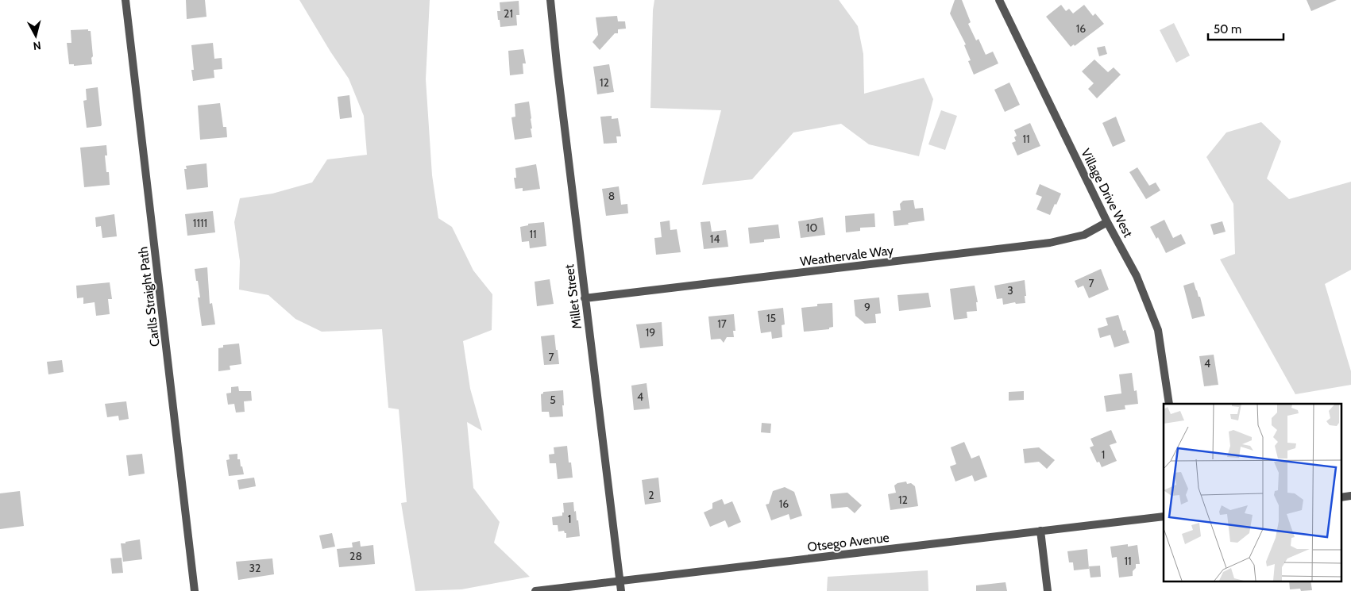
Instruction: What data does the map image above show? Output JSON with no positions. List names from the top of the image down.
{
  "streets": {
    "street": [
      "Village Drive West",
      "Weathervale Way",
      "Carlls Straight Path",
      "Millet Street",
      "Otsego Avenue"
    ]
  },
  "crossings": [
    ["Village Drive West", "Weathervale Way"],
    ["Weathervale Way", "Millet Street"],
    ["Millet Street", "Otsego Avenue"]
  ],
  "house_numbers": [
    "21",
    "16",
    "12",
    "11",
    "8",
    "1111",
    "10",
    "11",
    "14",
    "7",
    "3",
    "9",
    "15",
    "17",
    "19",
    "7",
    "4",
    "4",
    "5",
    "1",
    "2",
    "12",
    "16",
    "1",
    "28",
    "11",
    "32"
  ],
  "scale_bar": "50 m",
  "north": "bottom"
}
